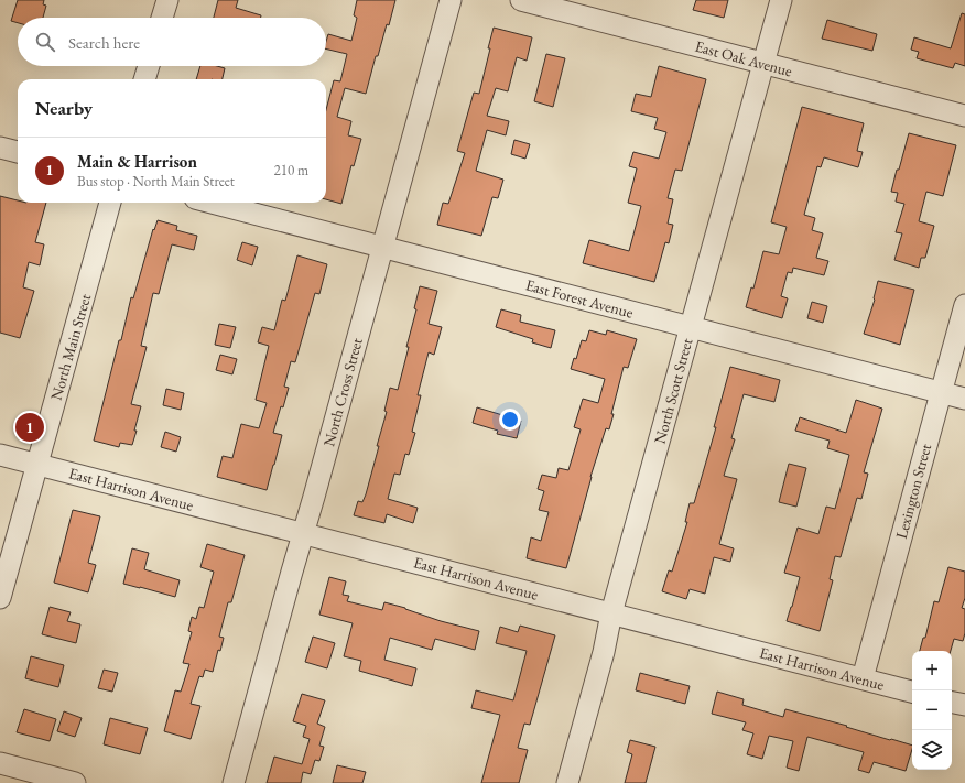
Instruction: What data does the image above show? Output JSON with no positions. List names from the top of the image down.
{
  "streets": {
    "street": [
      "East Oak Avenue",
      "East Forest Avenue",
      "North Main Street",
      "North Scott Street",
      "North Cross Street",
      "East Harrison Avenue",
      "Lexington Street"
    ]
  },
  "crossings": [
    ["East Oak Avenue", "North Scott Street"],
    ["East Forest Avenue", "North Scott Street"],
    ["East Forest Avenue", "North Cross Street"],
    ["East Forest Avenue", "Lexington Street"],
    ["North Main Street", "East Harrison Avenue"],
    ["North Scott Street", "East Harrison Avenue"],
    ["North Cross Street", "East Harrison Avenue"],
    ["East Harrison Avenue", "Lexington Street"]
  ],
  "page": {
    "search": "Search here",
    "heading": "Nearby",
    "list": [
      {
        "mark": "1",
        "name": "Main & Harrison",
        "note": "Bus stop · North Main Street",
        "value": "210 m"
      }
    ],
    "pins": "1",
    "map_buttons": ["+", "−"]
  }
}
